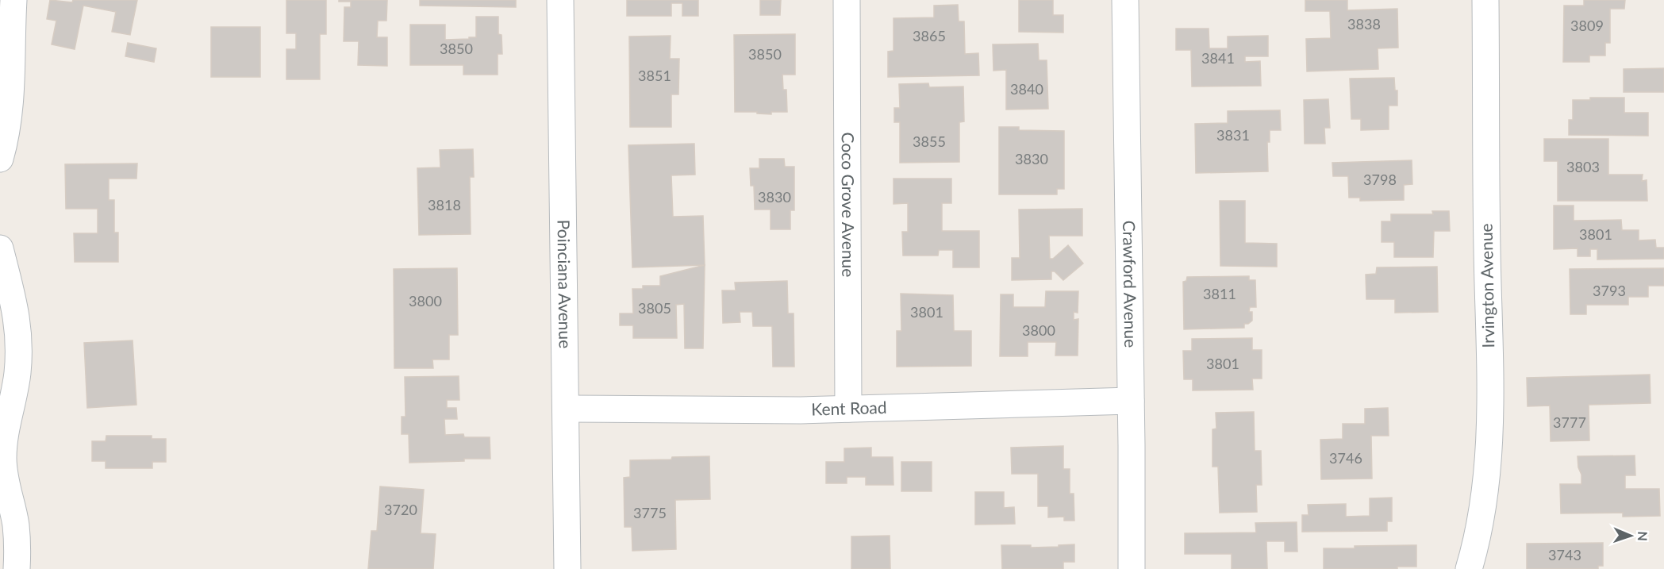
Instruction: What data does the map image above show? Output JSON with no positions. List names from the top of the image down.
{
  "streets": {
    "street": [
      "Coco Grove Avenue",
      "Poinciana Avenue",
      "Crawford Avenue",
      "Irvington Avenue",
      "Kent Road"
    ]
  },
  "crossings": [
    ["Coco Grove Avenue", "Kent Road"],
    ["Poinciana Avenue", "Kent Road"],
    ["Crawford Avenue", "Kent Road"]
  ],
  "house_numbers": [
    "3838",
    "3809",
    "3865",
    "3850",
    "3850",
    "3841",
    "3851",
    "3840",
    "3831",
    "3855",
    "3830",
    "3803",
    "3798",
    "3830",
    "3818",
    "3801",
    "3793",
    "3811",
    "3800",
    "3805",
    "3801",
    "3800",
    "3801",
    "3777",
    "3746",
    "3720",
    "3775",
    "3743"
  ],
  "north": "right"
}
